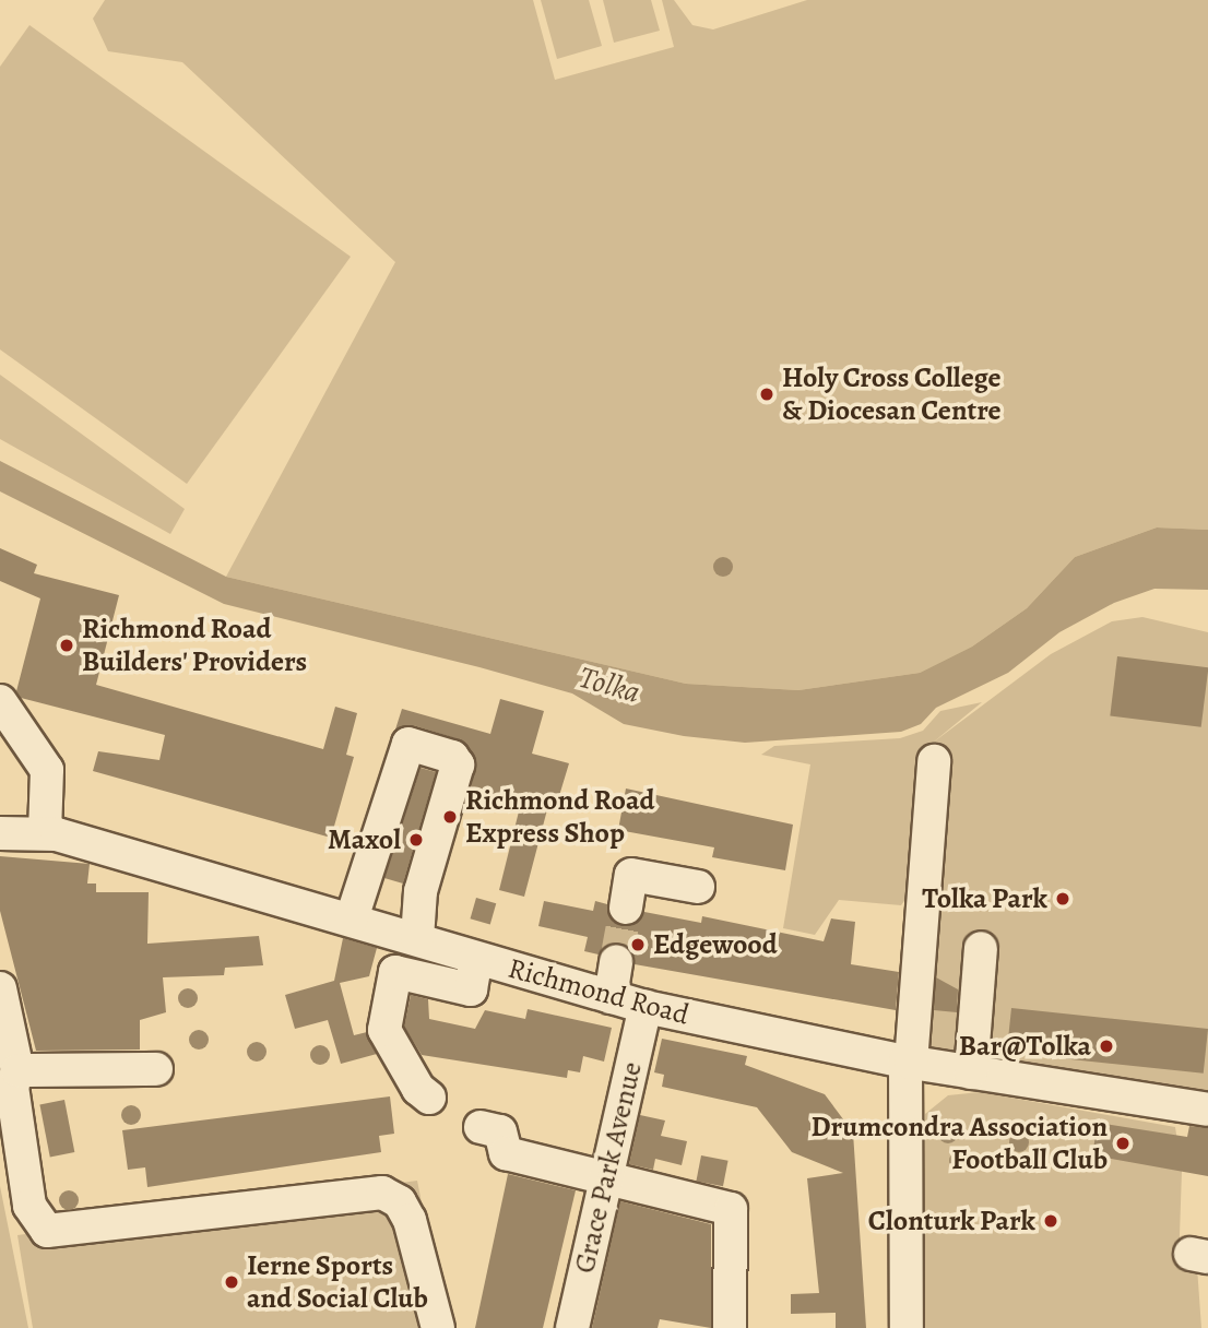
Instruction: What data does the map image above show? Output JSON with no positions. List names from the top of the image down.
{
  "streets": {
    "street": ["Richmond Road", "Grace Park Avenue"]
  },
  "crossings": [
    ["Richmond Road", "Grace Park Avenue"]
  ],
  "water": ["Tolka"],
  "places": [
    "Holy Cross College & Diocesan Centre",
    "Richmond Road Builders' Providers",
    "Richmond Road Express Shop",
    "Maxol",
    "Tolka Park",
    "Edgewood",
    "Bar@Tolka",
    "Drumcondra Association Football Club",
    "Clonturk Park",
    "Ierne Sports and Social Club"
  ]
}
